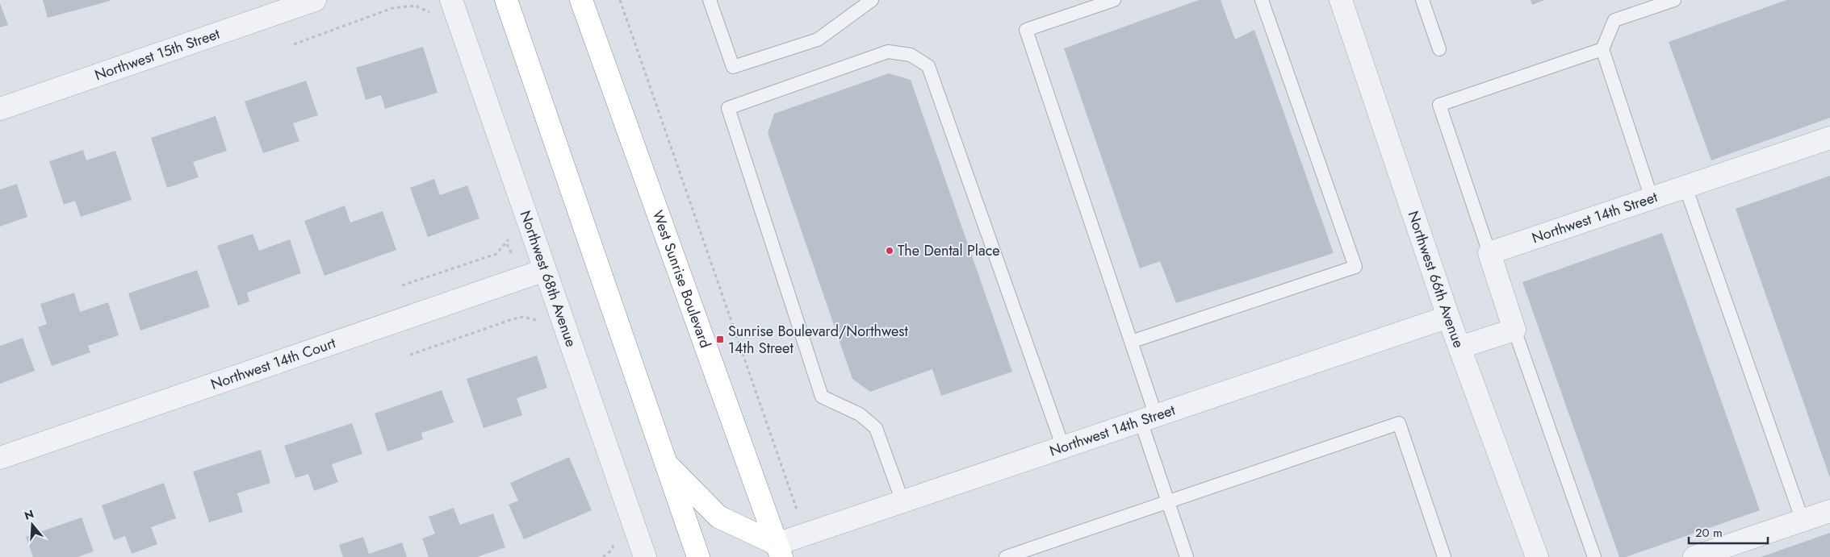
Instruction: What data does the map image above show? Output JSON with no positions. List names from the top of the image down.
{
  "streets": {
    "highway": ["West Sunrise Boulevard"],
    "street": [
      "Northwest 15th Street",
      "Northwest 14th Street",
      "Northwest 68th Avenue",
      "Northwest 66th Avenue",
      "Northwest 14th Court"
    ]
  },
  "crossings": [
    ["Northwest 14th Street", "West Sunrise Boulevard"],
    ["Northwest 14th Street", "Northwest 66th Avenue"],
    ["Northwest 68th Avenue", "Northwest 14th Court"]
  ],
  "places": {
    "other": ["The Dental Place"],
    "transit": ["Sunrise Boulevard/Northwest 14th Street"]
  },
  "scale_bar": "20 m",
  "north": "top"
}
